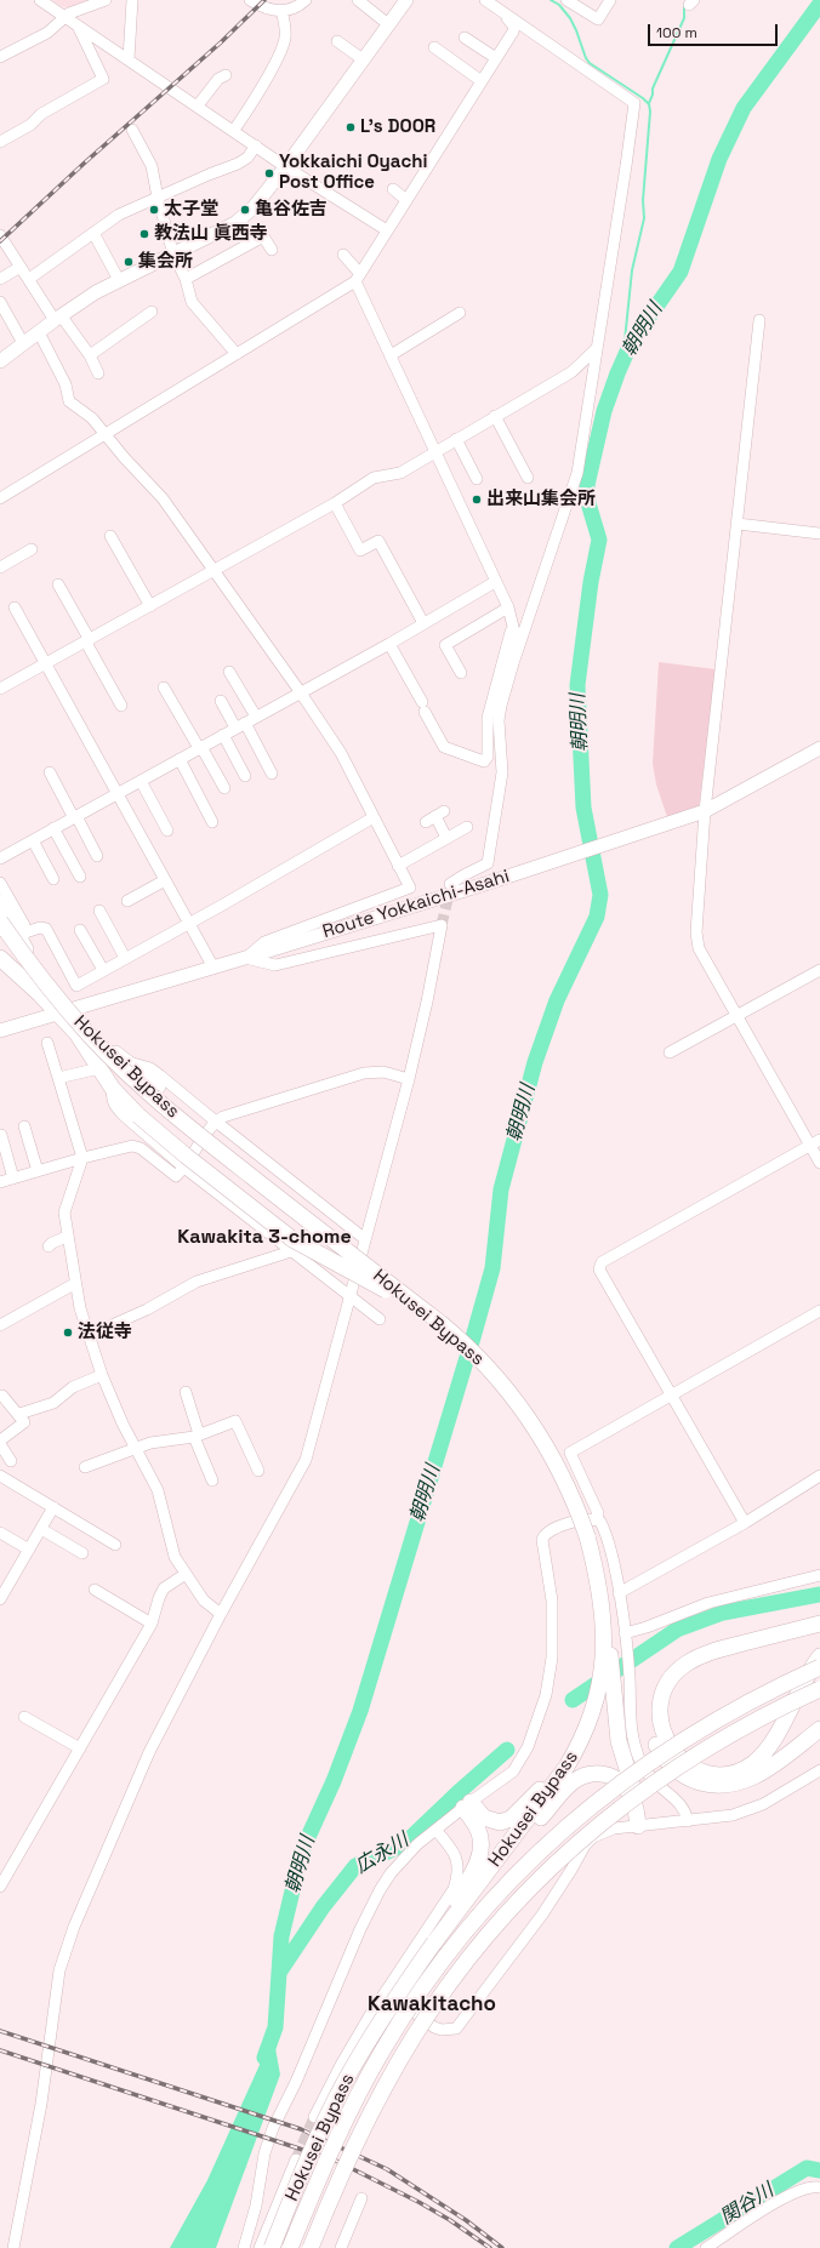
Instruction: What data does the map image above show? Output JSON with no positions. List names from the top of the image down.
{
  "streets": {
    "highway": ["Hokusei Bypass"],
    "main road": ["Route Yokkaichi-Asahi"]
  },
  "districts": ["Kawakita 3-chome", "Kawakitacho"],
  "water": ["朝明川", "広永川", "関谷川"],
  "places": [
    "L's DOOR",
    "Yokkaichi Oyachi Post Office",
    "太子堂",
    "亀谷佐吉",
    "教法山 眞西寺",
    "集会所",
    "出来山集会所",
    "法従寺"
  ],
  "scale_bar": "100 m"
}
